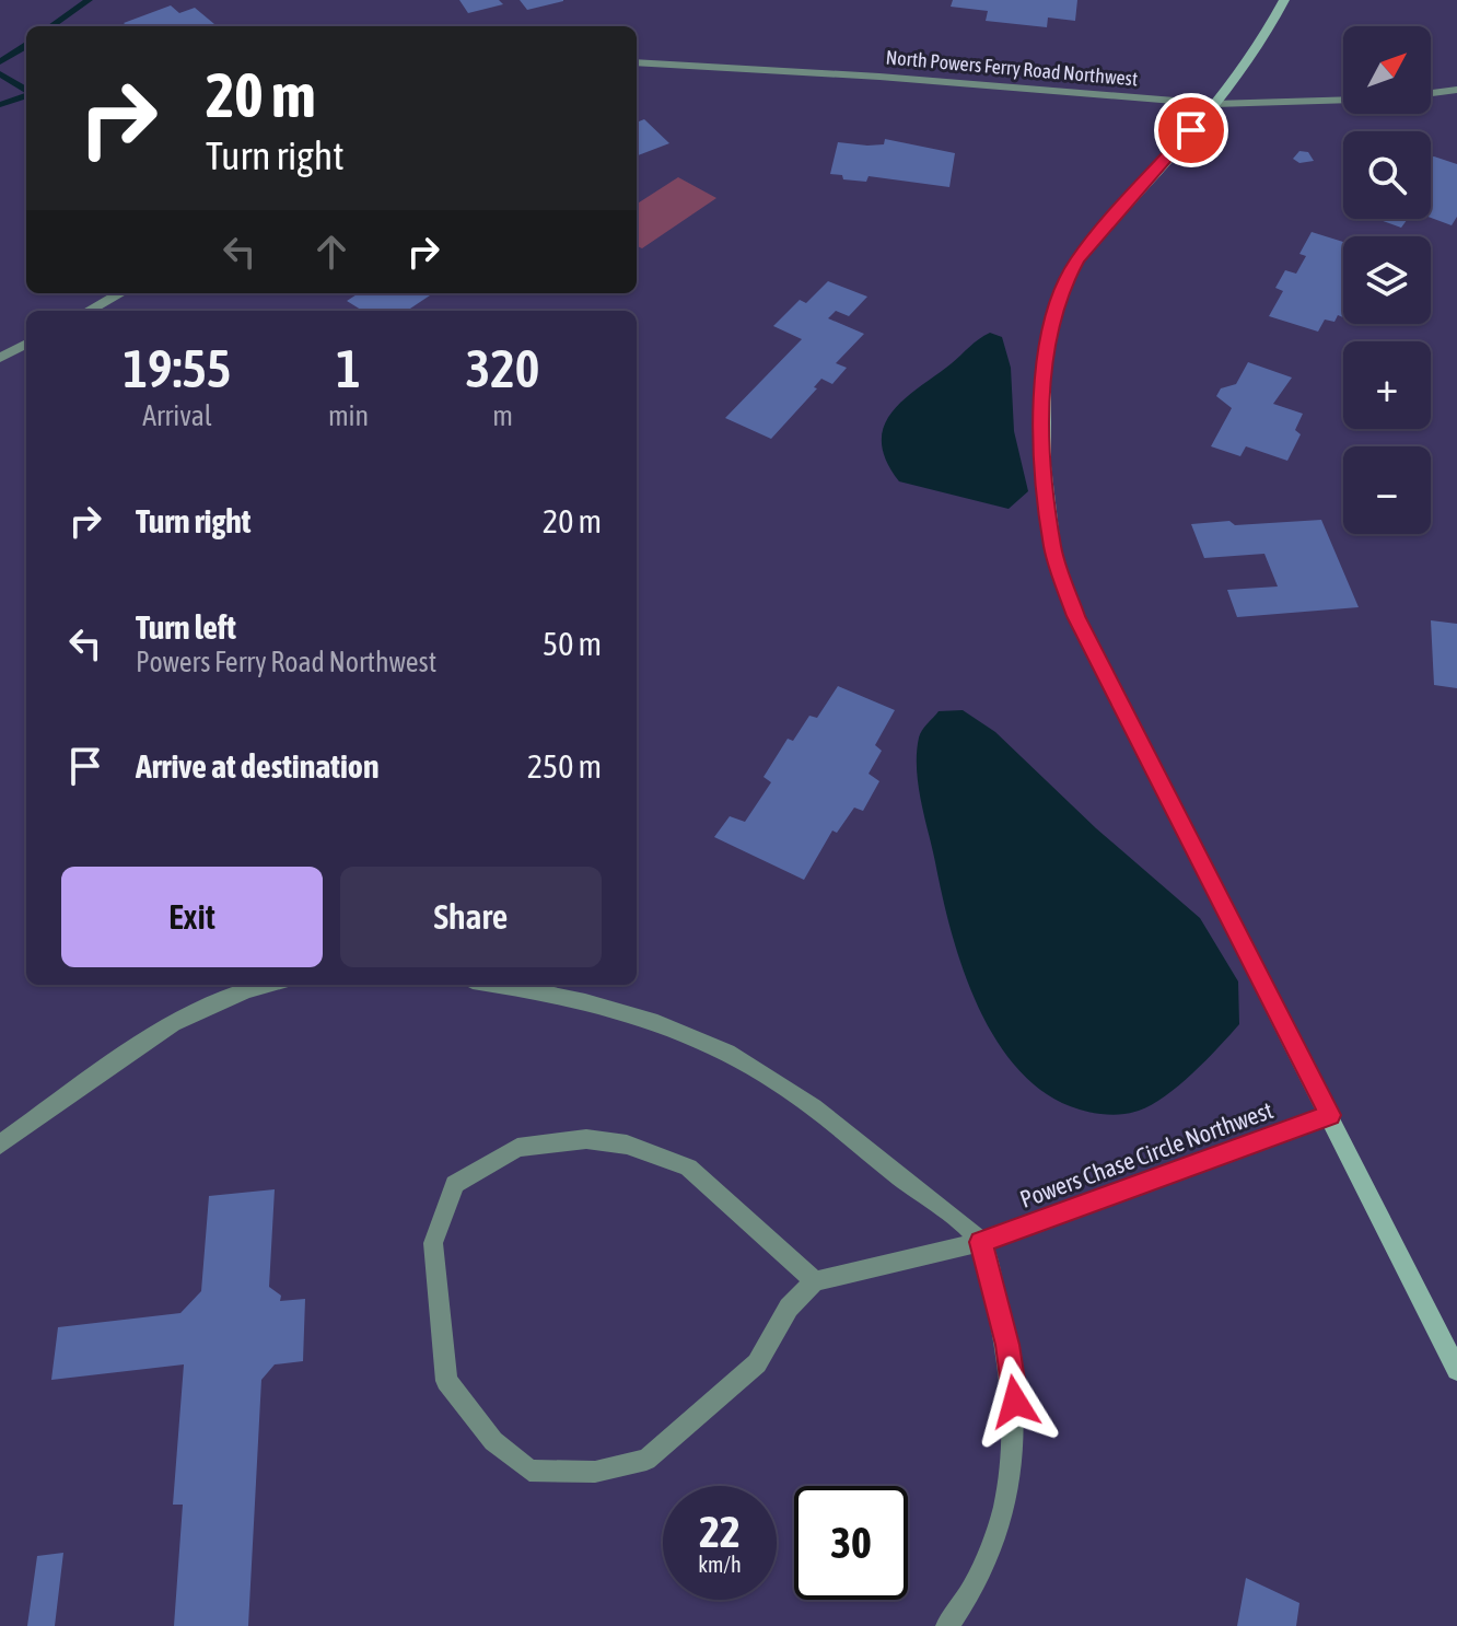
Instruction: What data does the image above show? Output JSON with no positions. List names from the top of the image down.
{
  "streets": {
    "street": ["North Powers Ferry Road Northwest", "Powers Chase Circle Northwest"]
  },
  "north": "top right",
  "page": {
    "map_buttons": ["+", "−"],
    "turn": ["20 m", "Turn right"],
    "eta": [
      "19:55",
      "Arrival",
      "1",
      "min",
      "320",
      "m"
    ],
    "list": [
      {
        "name": "Turn right",
        "value": "20 m"
      },
      {
        "name": "Turn left",
        "note": "Powers Ferry Road Northwest",
        "value": "50 m"
      },
      {
        "name": "Arrive at destination",
        "value": "250 m"
      }
    ],
    "buttons": ["Exit", "Share"],
    "speed": "22 km/h",
    "limit": "30"
  }
}
